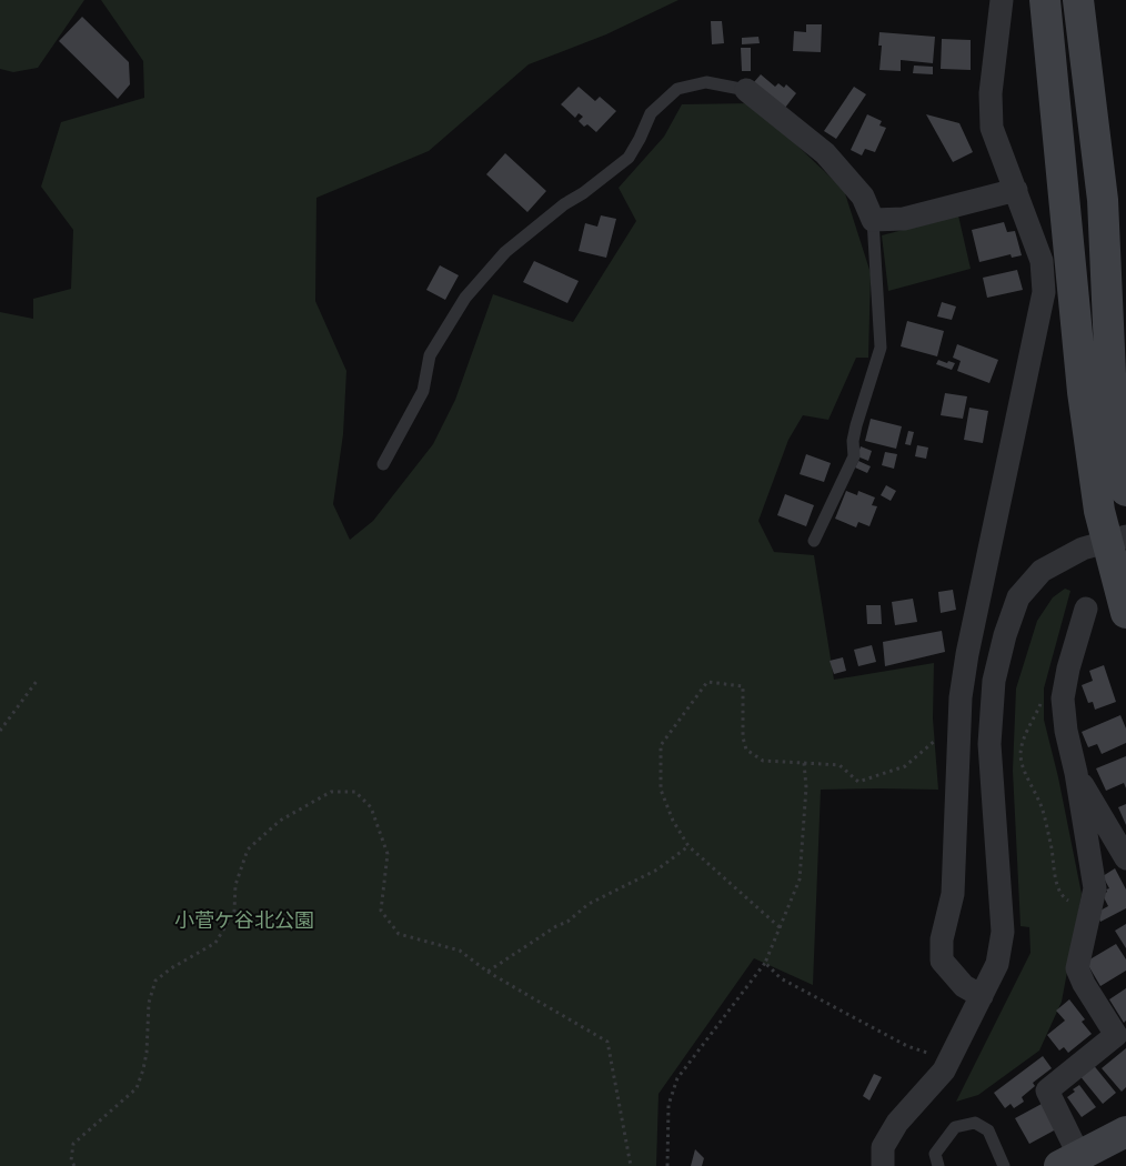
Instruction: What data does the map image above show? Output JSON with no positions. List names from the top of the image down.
{
  "parks": ["小菅ケ谷北公園"]
}
